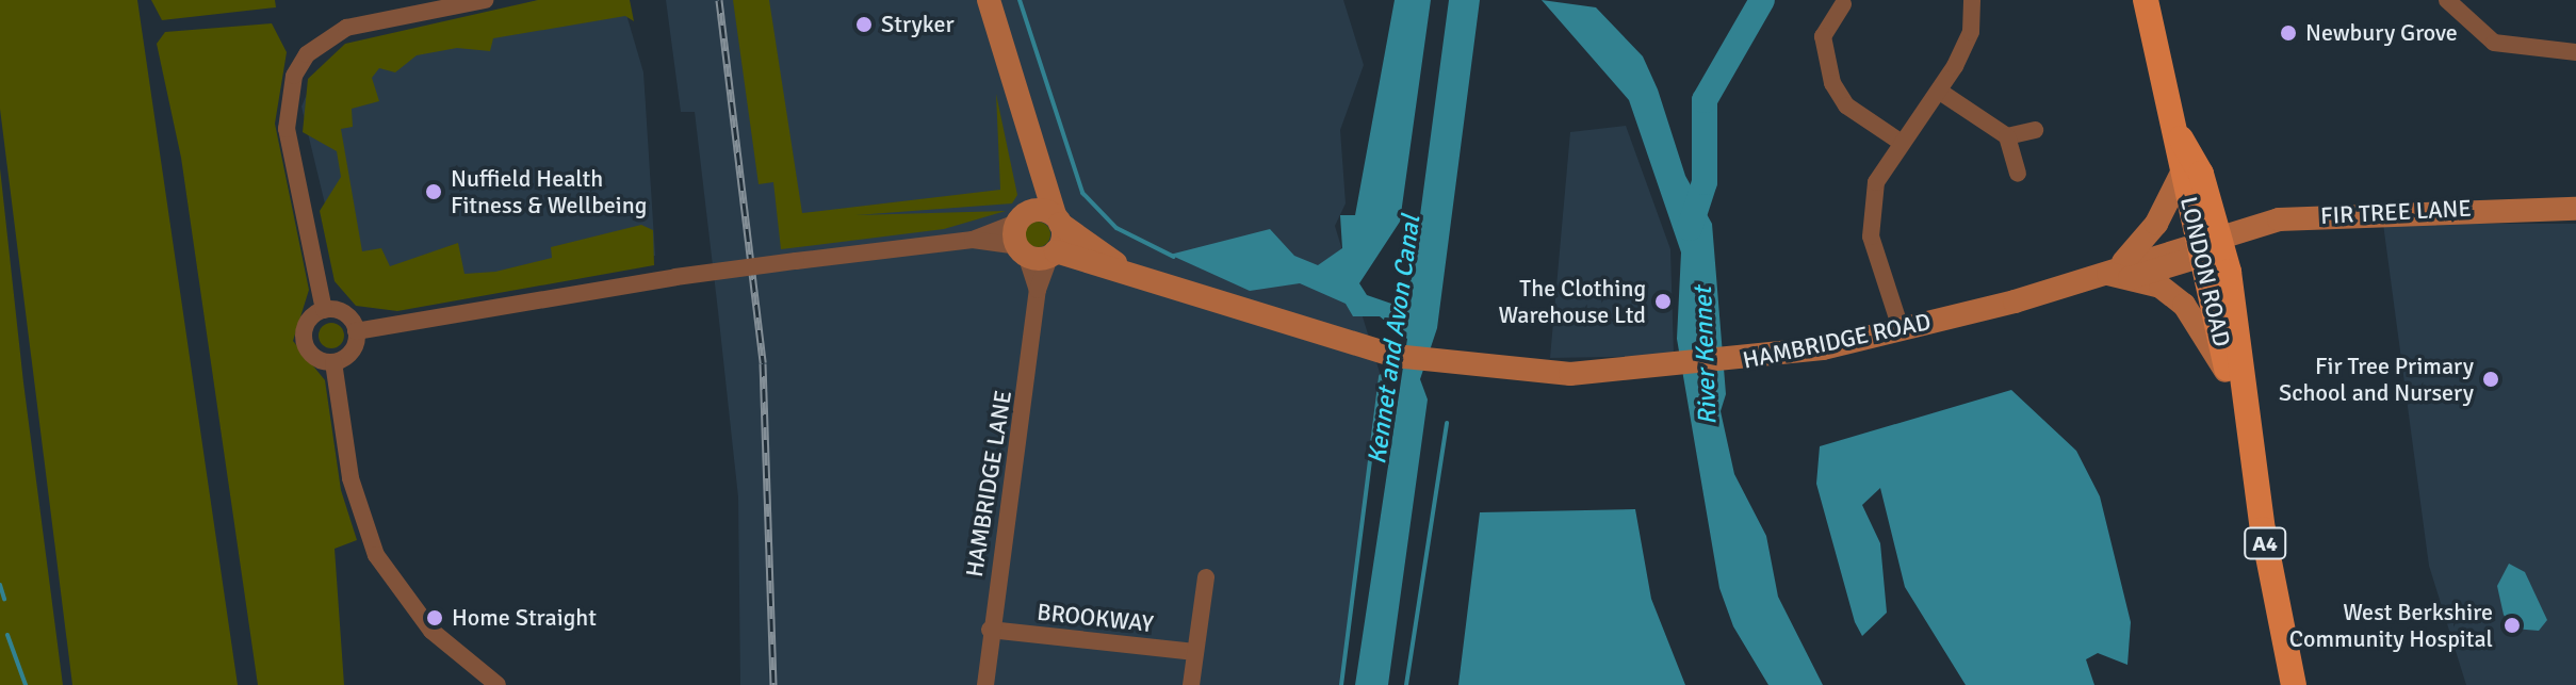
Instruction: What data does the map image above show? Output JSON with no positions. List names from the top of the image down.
{
  "streets": {
    "main road": [
      "FIR TREE LANE",
      "LONDON ROAD",
      "HAMBRIDGE ROAD",
      "A4"
    ],
    "street": ["HAMBRIDGE LANE", "BROOKWAY"]
  },
  "crossings": [
    ["FIR TREE LANE", "LONDON ROAD"],
    ["FIR TREE LANE", "HAMBRIDGE ROAD"],
    ["LONDON ROAD", "HAMBRIDGE ROAD"],
    ["HAMBRIDGE ROAD", "HAMBRIDGE LANE"],
    ["HAMBRIDGE LANE", "BROOKWAY"]
  ],
  "water": ["Kennet and Avon Canal", "River Kennet"],
  "places": [
    "Stryker",
    "Newbury Grove",
    "Nuffield Health Fitness & Wellbeing",
    "The Clothing Warehouse Ltd",
    "Fir Tree Primary School and Nursery",
    "Home Straight",
    "West Berkshire Community Hospital"
  ]
}
